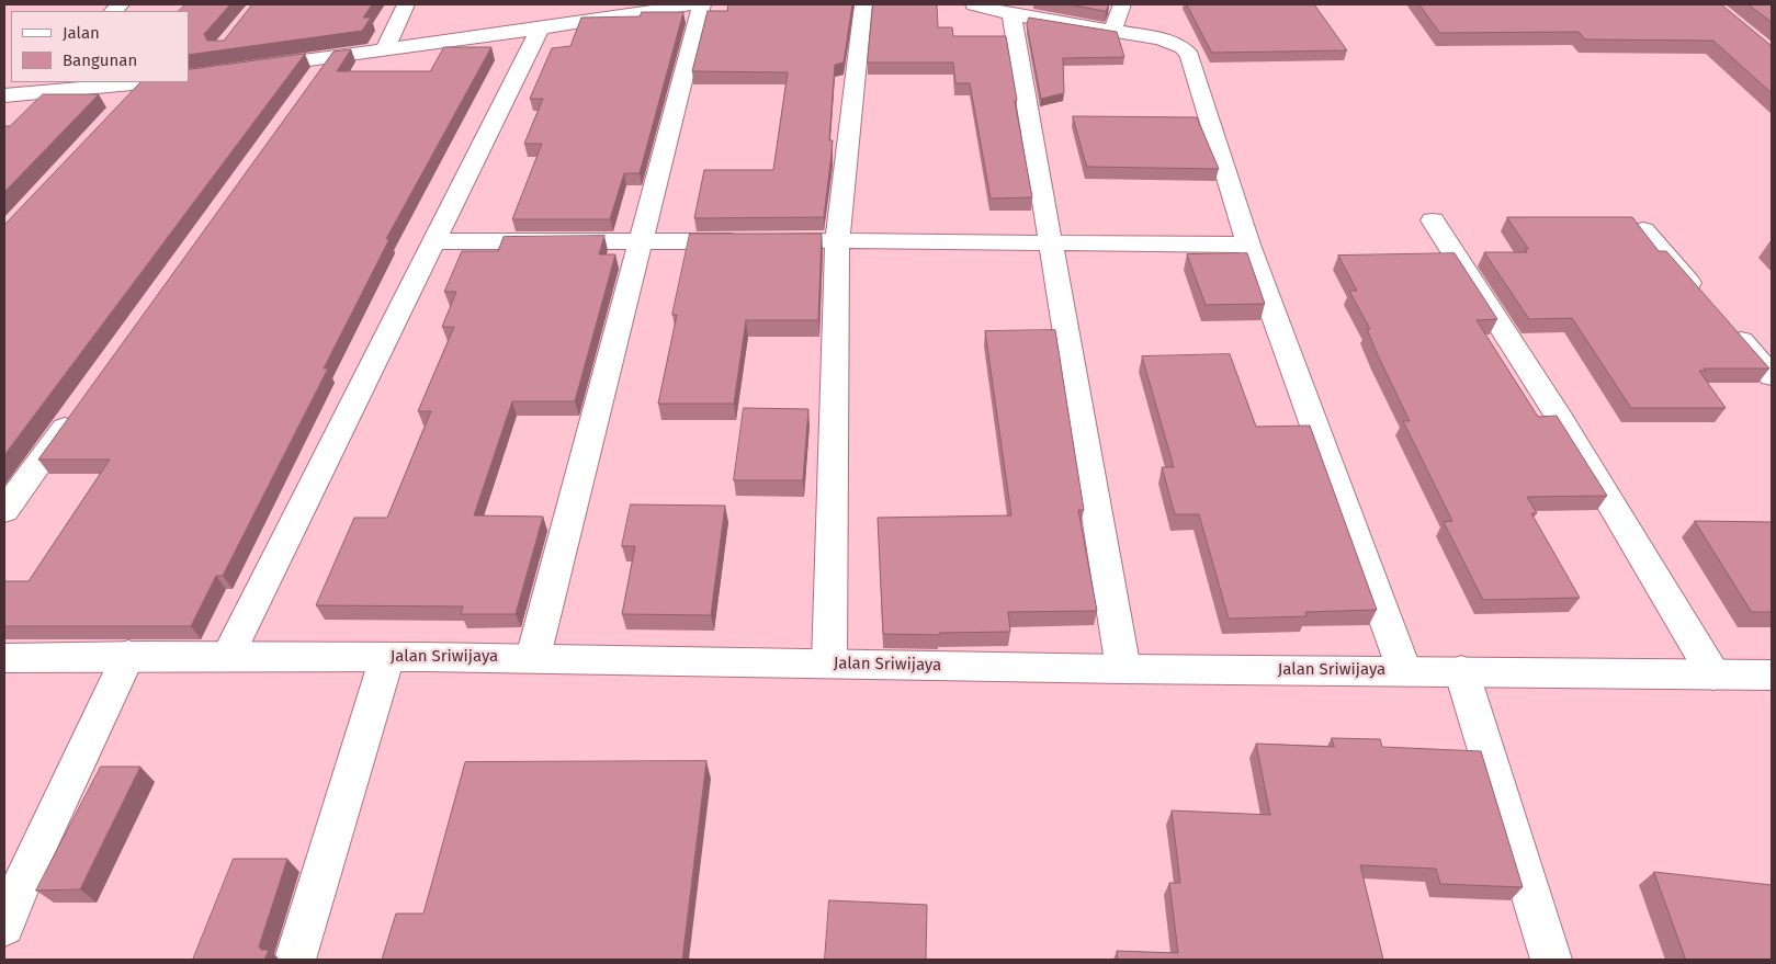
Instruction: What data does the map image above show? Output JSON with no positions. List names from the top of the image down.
{
  "streets": {
    "street": ["Jalan Sriwijaya"]
  },
  "legend": ["Jalan", "Bangunan"]
}
